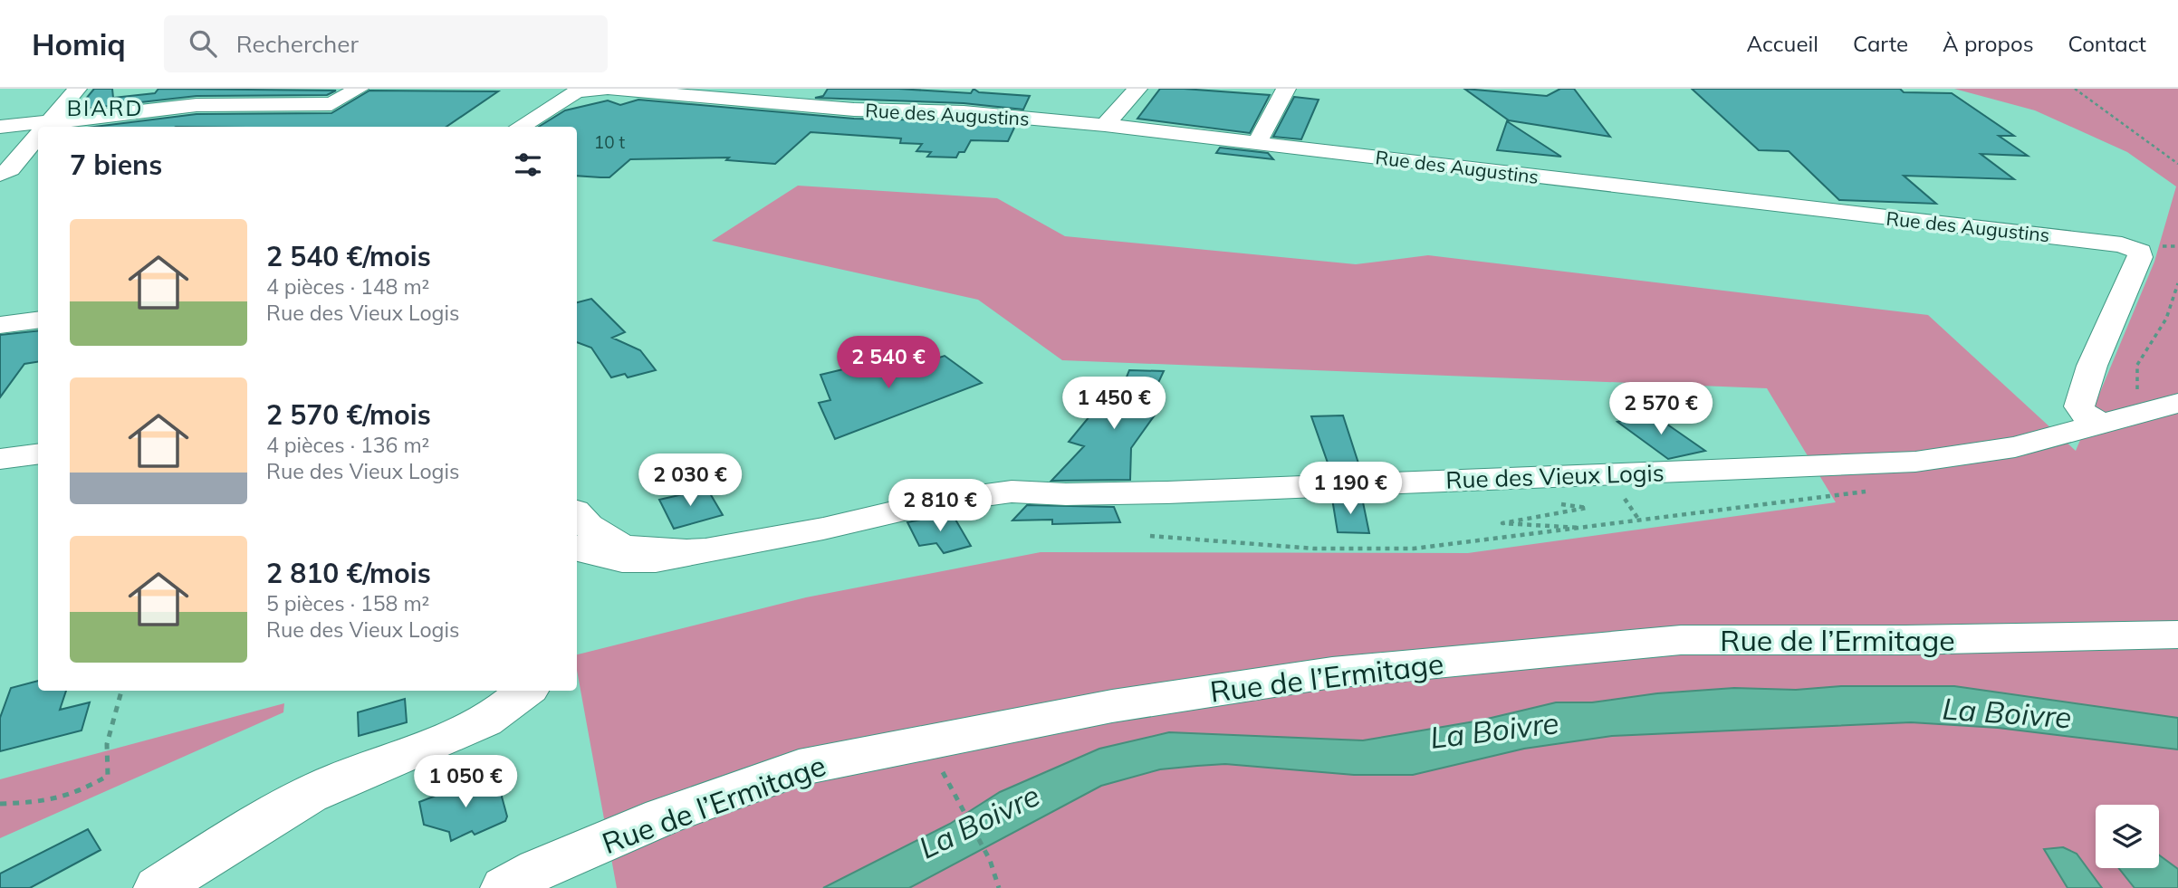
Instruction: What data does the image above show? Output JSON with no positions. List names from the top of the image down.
{
  "streets": {
    "street": ["Rue des Augustins", "Rue des Vieux Logis", "Rue de l’Ermitage"]
  },
  "crossings": [
    ["Rue des Augustins", "Rue des Vieux Logis"]
  ],
  "districts": ["BIARD"],
  "water": ["La Boivre"],
  "house_numbers": ["10 t"],
  "page": {
    "header": "Homiq",
    "search": "Rechercher",
    "nav": [
      "Accueil",
      "Carte",
      "À propos",
      "Contact"
    ],
    "heading": "7 biens",
    "list": [
      {
        "name": "2 540 €/mois",
        "note": "4 pièces · 148 m² · Rue des Vieux Logis"
      },
      {
        "name": "2 570 €/mois",
        "note": "4 pièces · 136 m² · Rue des Vieux Logis"
      },
      {
        "name": "2 810 €/mois",
        "note": "5 pièces · 158 m² · Rue des Vieux Logis"
      }
    ],
    "price": [
      "2 540 €",
      "1 450 €",
      "2 570 €",
      "2 030 €",
      "1 190 €",
      "2 810 €",
      "1 050 €"
    ]
  }
}
